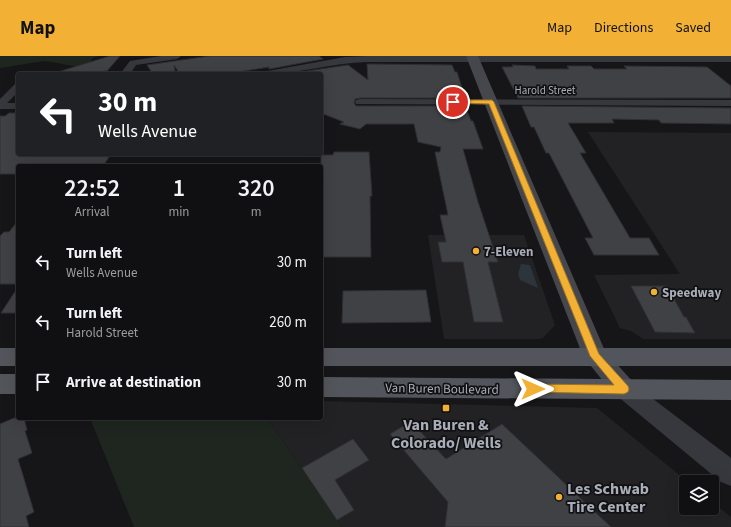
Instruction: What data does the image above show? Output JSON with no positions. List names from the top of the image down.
{
  "streets": {
    "main road": ["Van Buren Boulevard"],
    "street": ["Harold Street"]
  },
  "places": {
    "other": ["7-Eleven", "Speedway", "Les Schwab Tire Center"],
    "transit": ["Van Buren & Colorado/ Wells"]
  },
  "page": {
    "header": "Map",
    "nav": ["Map", "Directions", "Saved"],
    "turn": ["30 m", "Wells Avenue"],
    "eta": [
      "22:52",
      "Arrival",
      "1",
      "min",
      "320",
      "m"
    ],
    "list": [
      {
        "name": "Turn left",
        "note": "Wells Avenue",
        "value": "30 m"
      },
      {
        "name": "Turn left",
        "note": "Harold Street",
        "value": "260 m"
      },
      {
        "name": "Arrive at destination",
        "value": "30 m"
      }
    ]
  }
}
